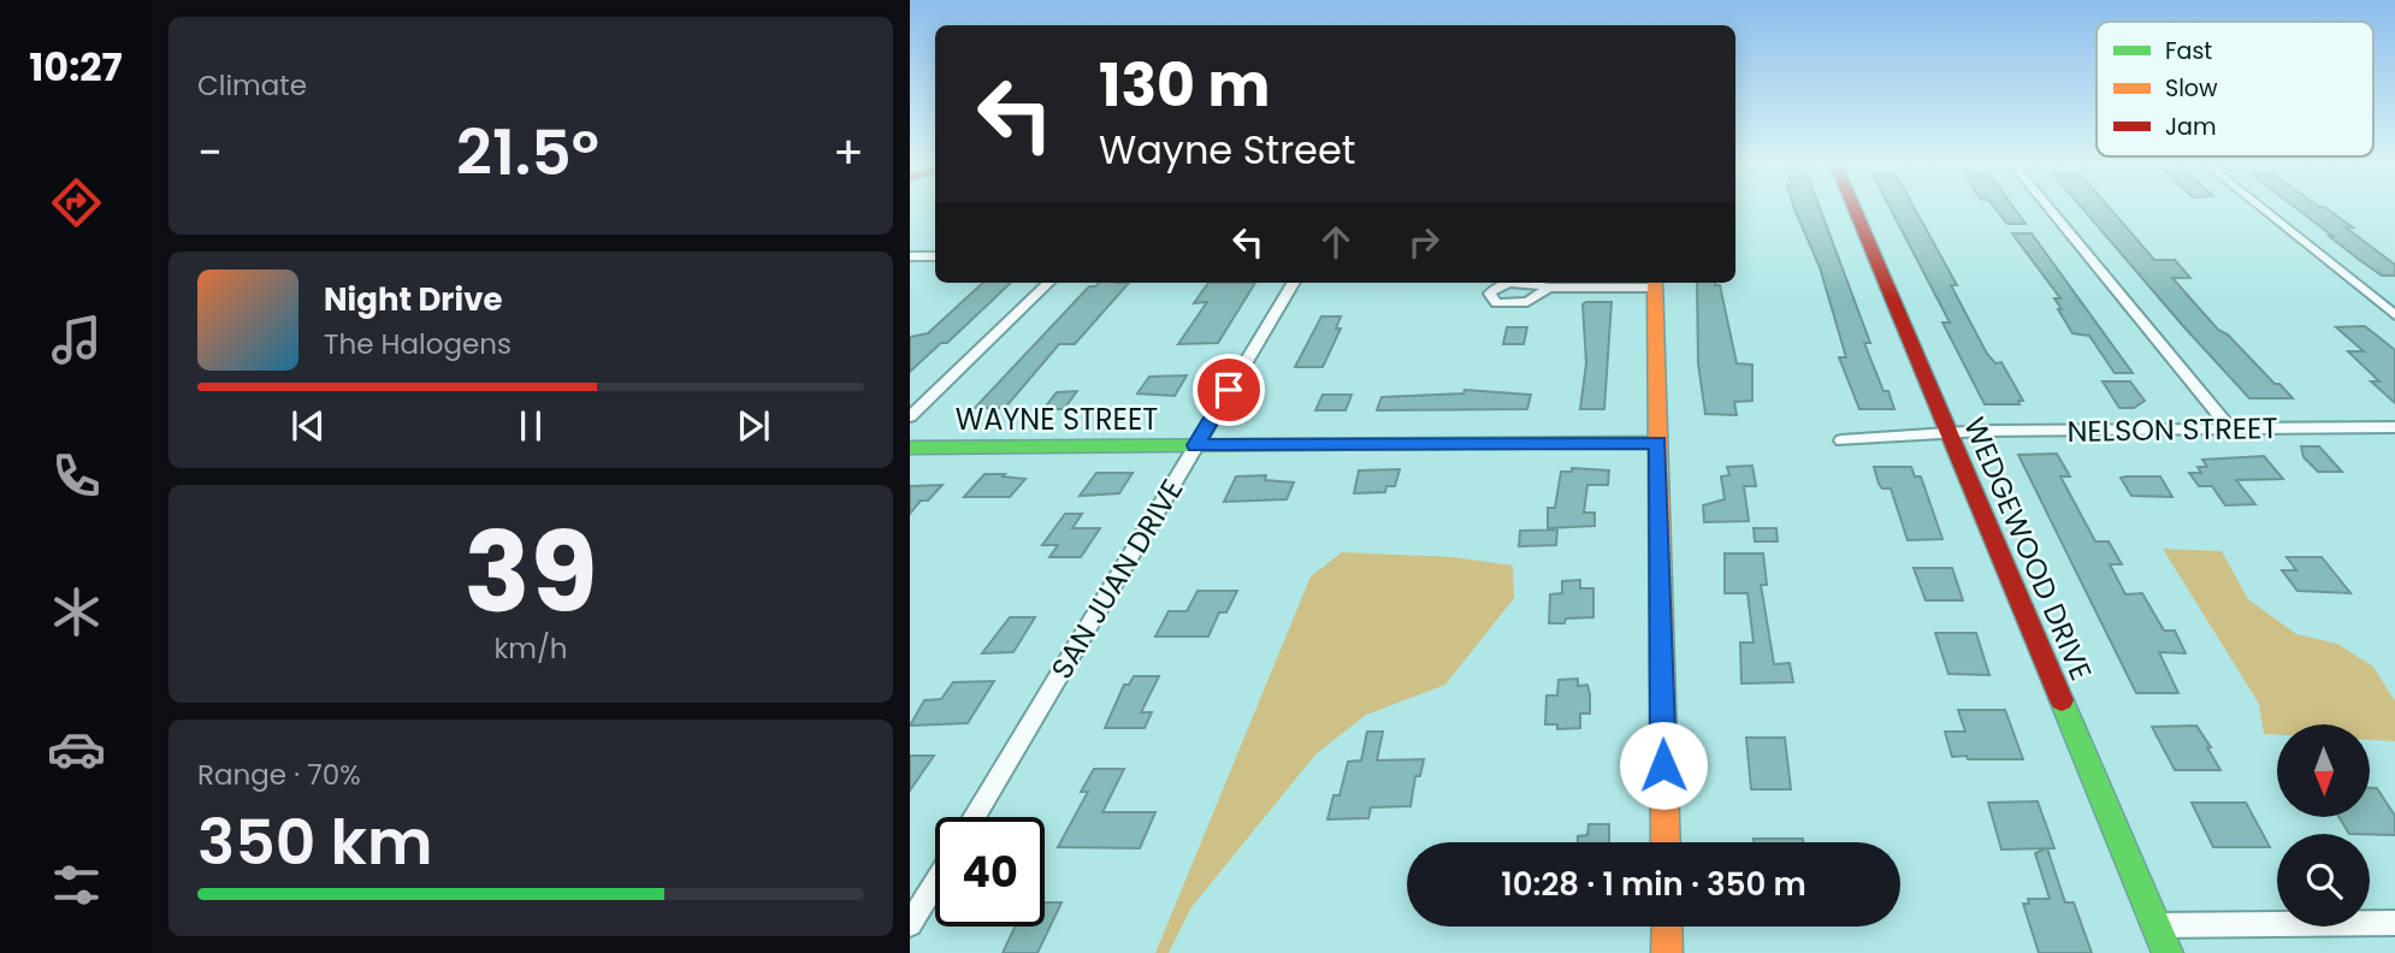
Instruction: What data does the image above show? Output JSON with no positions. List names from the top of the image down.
{
  "streets": {
    "street": [
      "WAYNE STREET",
      "NELSON STREET",
      "WEDGEWOOD DRIVE",
      "SAN JUAN DRIVE"
    ]
  },
  "crossings": [
    ["WAYNE STREET", "SAN JUAN DRIVE"],
    ["NELSON STREET", "WEDGEWOOD DRIVE"]
  ],
  "legend": ["Fast", "Slow", "Jam"],
  "north": "bottom",
  "page": {
    "tabs": "10:27",
    "tile": [
      "Climate",
      ["39", "km/h"],
      ["Range · 70%", "350 km"]
    ],
    "turn": ["130 m", "Wayne Street"],
    "heat": ["−", "21.5°", "+"],
    "song": ["Night Drive", "The Halogens"],
    "limit": "40",
    "trip": "10:28 · 1 min · 350 m"
  }
}
